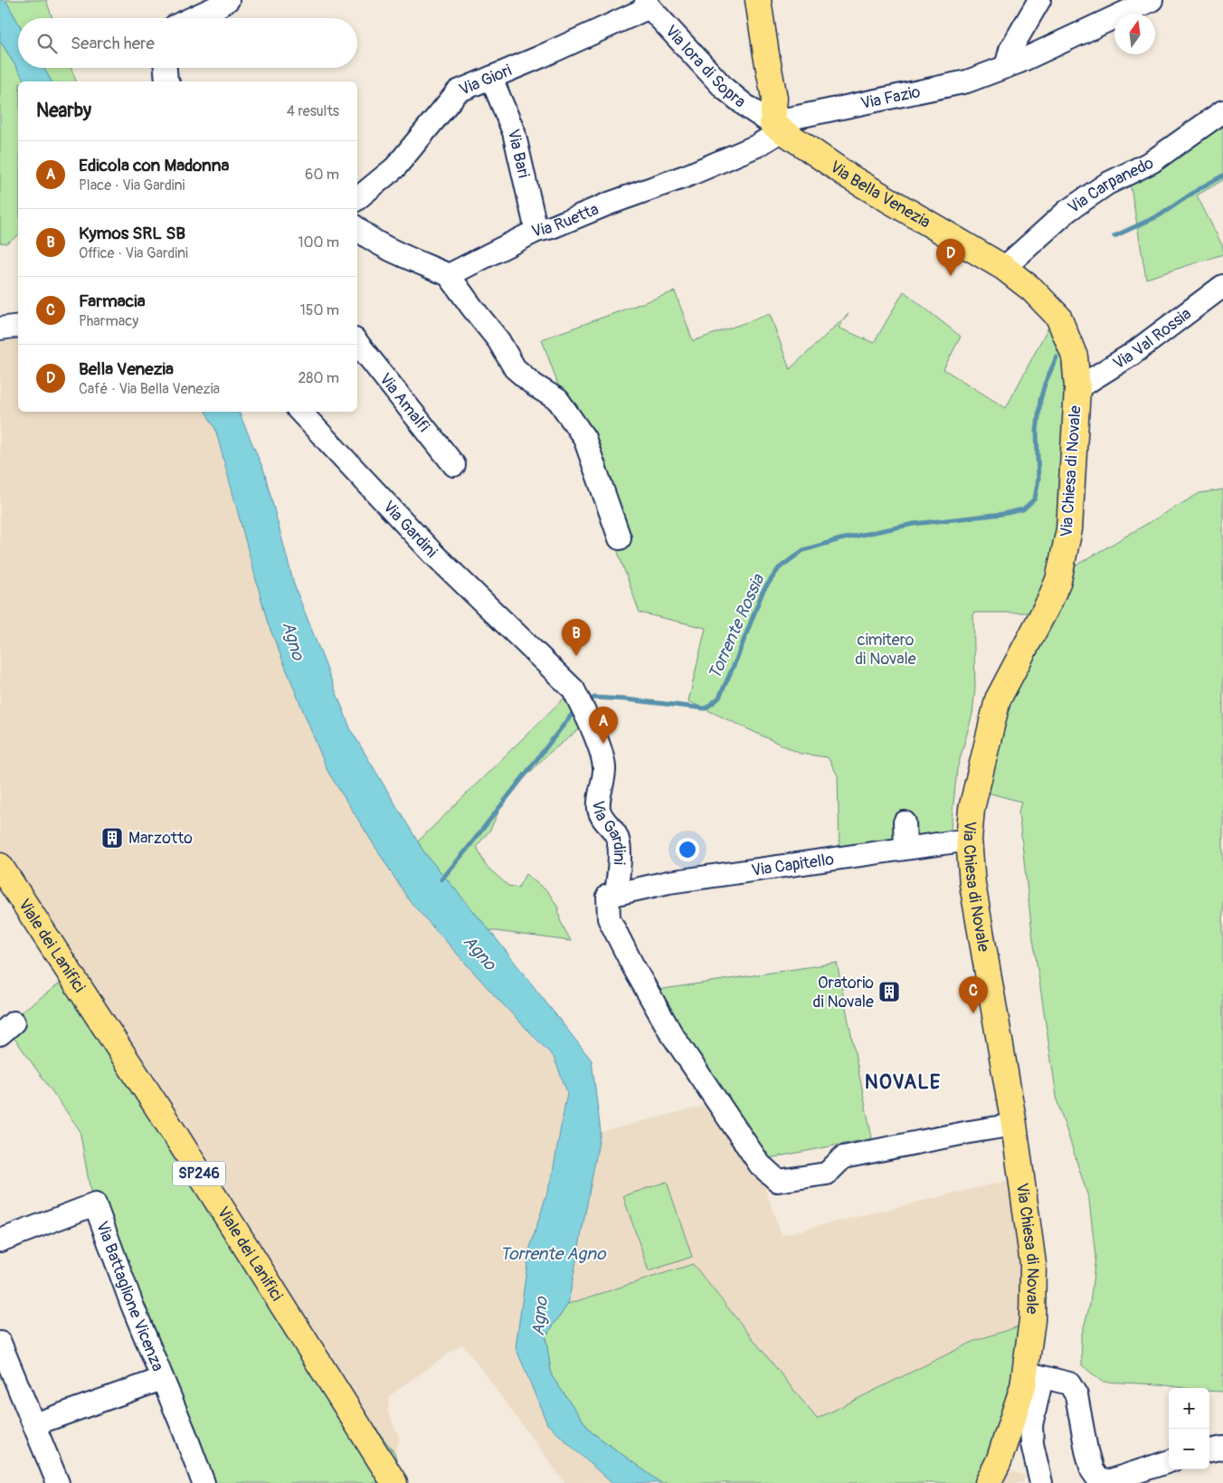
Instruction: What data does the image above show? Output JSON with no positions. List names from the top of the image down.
{
  "streets": {
    "main road": [
      "Via Bella Venezia",
      "Via Chiesa di Novale",
      "Viale dei Lanifici",
      "SP246"
    ],
    "street": [
      "Via lora di Sopra",
      "Via Giori",
      "Via Fazio",
      "Via Bari",
      "Via Carpanedo",
      "Via Ruetta",
      "Via Val Rossia",
      "Via Amalfi",
      "Via Gardini",
      "Via Capitello",
      "Via Battaglione Vicenza"
    ]
  },
  "crossings": [
    ["Via lora di Sopra", "Via Giori"],
    ["Via lora di Sopra", "Via Fazio"],
    ["Via lora di Sopra", "Via Bella Venezia"],
    ["Via lora di Sopra", "Via Ruetta"],
    ["Via Giori", "Via Bari"],
    ["Via Fazio", "Via Bella Venezia"],
    ["Via Fazio", "Via Ruetta"],
    ["Via Bari", "Via Ruetta"],
    ["Via Carpanedo", "Via Bella Venezia"],
    ["Via Bella Venezia", "Via Ruetta"],
    ["Via Bella Venezia", "Via Val Rossia"],
    ["Via Bella Venezia", "Via Chiesa di Novale"],
    ["Via Val Rossia", "Via Chiesa di Novale"],
    ["Via Chiesa di Novale", "Via Gardini"],
    ["Via Chiesa di Novale", "Via Capitello"],
    ["Via Gardini", "Via Capitello"]
  ],
  "districts": ["NOVALE"],
  "water": ["Torrente Rossia", "Agno", "Torrente Agno"],
  "parks": ["cimitero di Novale"],
  "places": {
    "building": ["Marzotto", "Oratorio di Novale"]
  },
  "north": "top",
  "page": {
    "search": "Search here",
    "heading": ["Nearby", "4 results"],
    "list": [
      {
        "mark": "A",
        "name": "Edicola con Madonna",
        "note": "Place · Via Gardini",
        "value": "60 m"
      },
      {
        "mark": "B",
        "name": "Kymos SRL SB",
        "note": "Office · Via Gardini",
        "value": "100 m"
      },
      {
        "mark": "C",
        "name": "Farmacia",
        "note": "Pharmacy",
        "value": "150 m"
      },
      {
        "mark": "D",
        "name": "Bella Venezia",
        "note": "Café · Via Bella Venezia",
        "value": "280 m"
      }
    ],
    "pins": [
      "D",
      "B",
      "A",
      "C"
    ],
    "map_buttons": ["+", "−"]
  }
}
